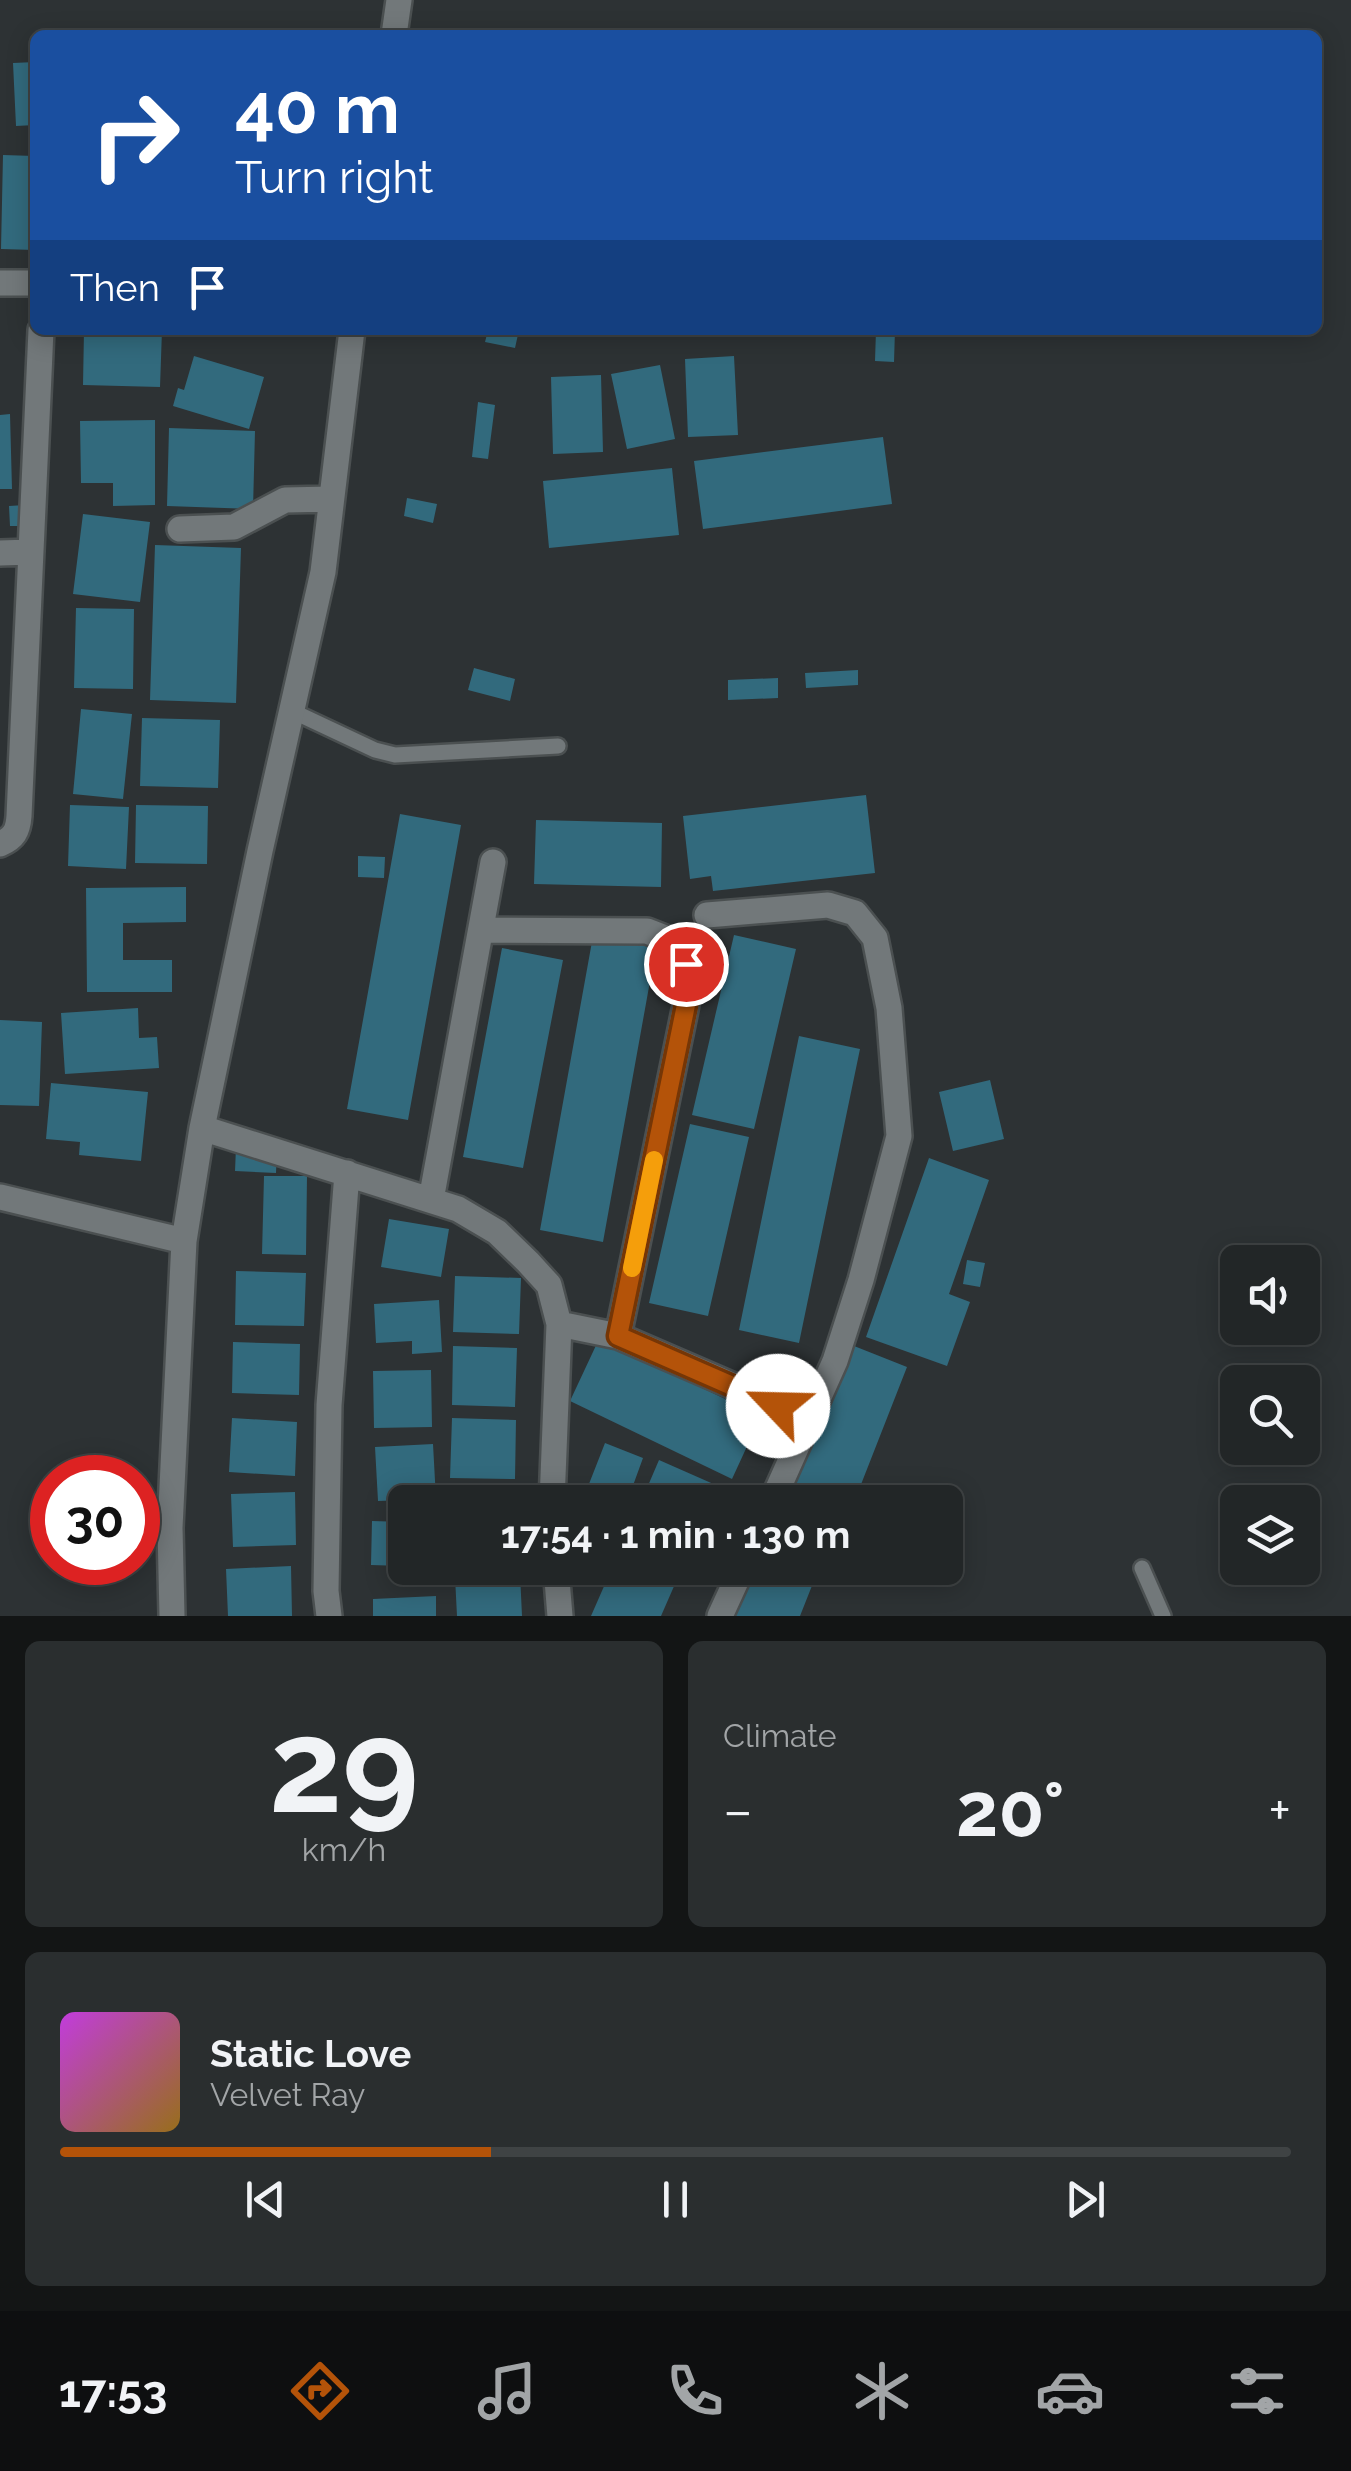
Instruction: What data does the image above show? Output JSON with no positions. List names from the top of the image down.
{
  "page": {
    "turn": ["40 m", "Turn right"],
    "then": "Then",
    "limit": "30",
    "trip": "17:54 · 1 min · 130 m",
    "tile": [
      ["29", "km/h"],
      "Climate"
    ],
    "heat": ["−", "20°", "+"],
    "song": ["Static Love", "Velvet Ray"],
    "tabs": "17:53"
  }
}
